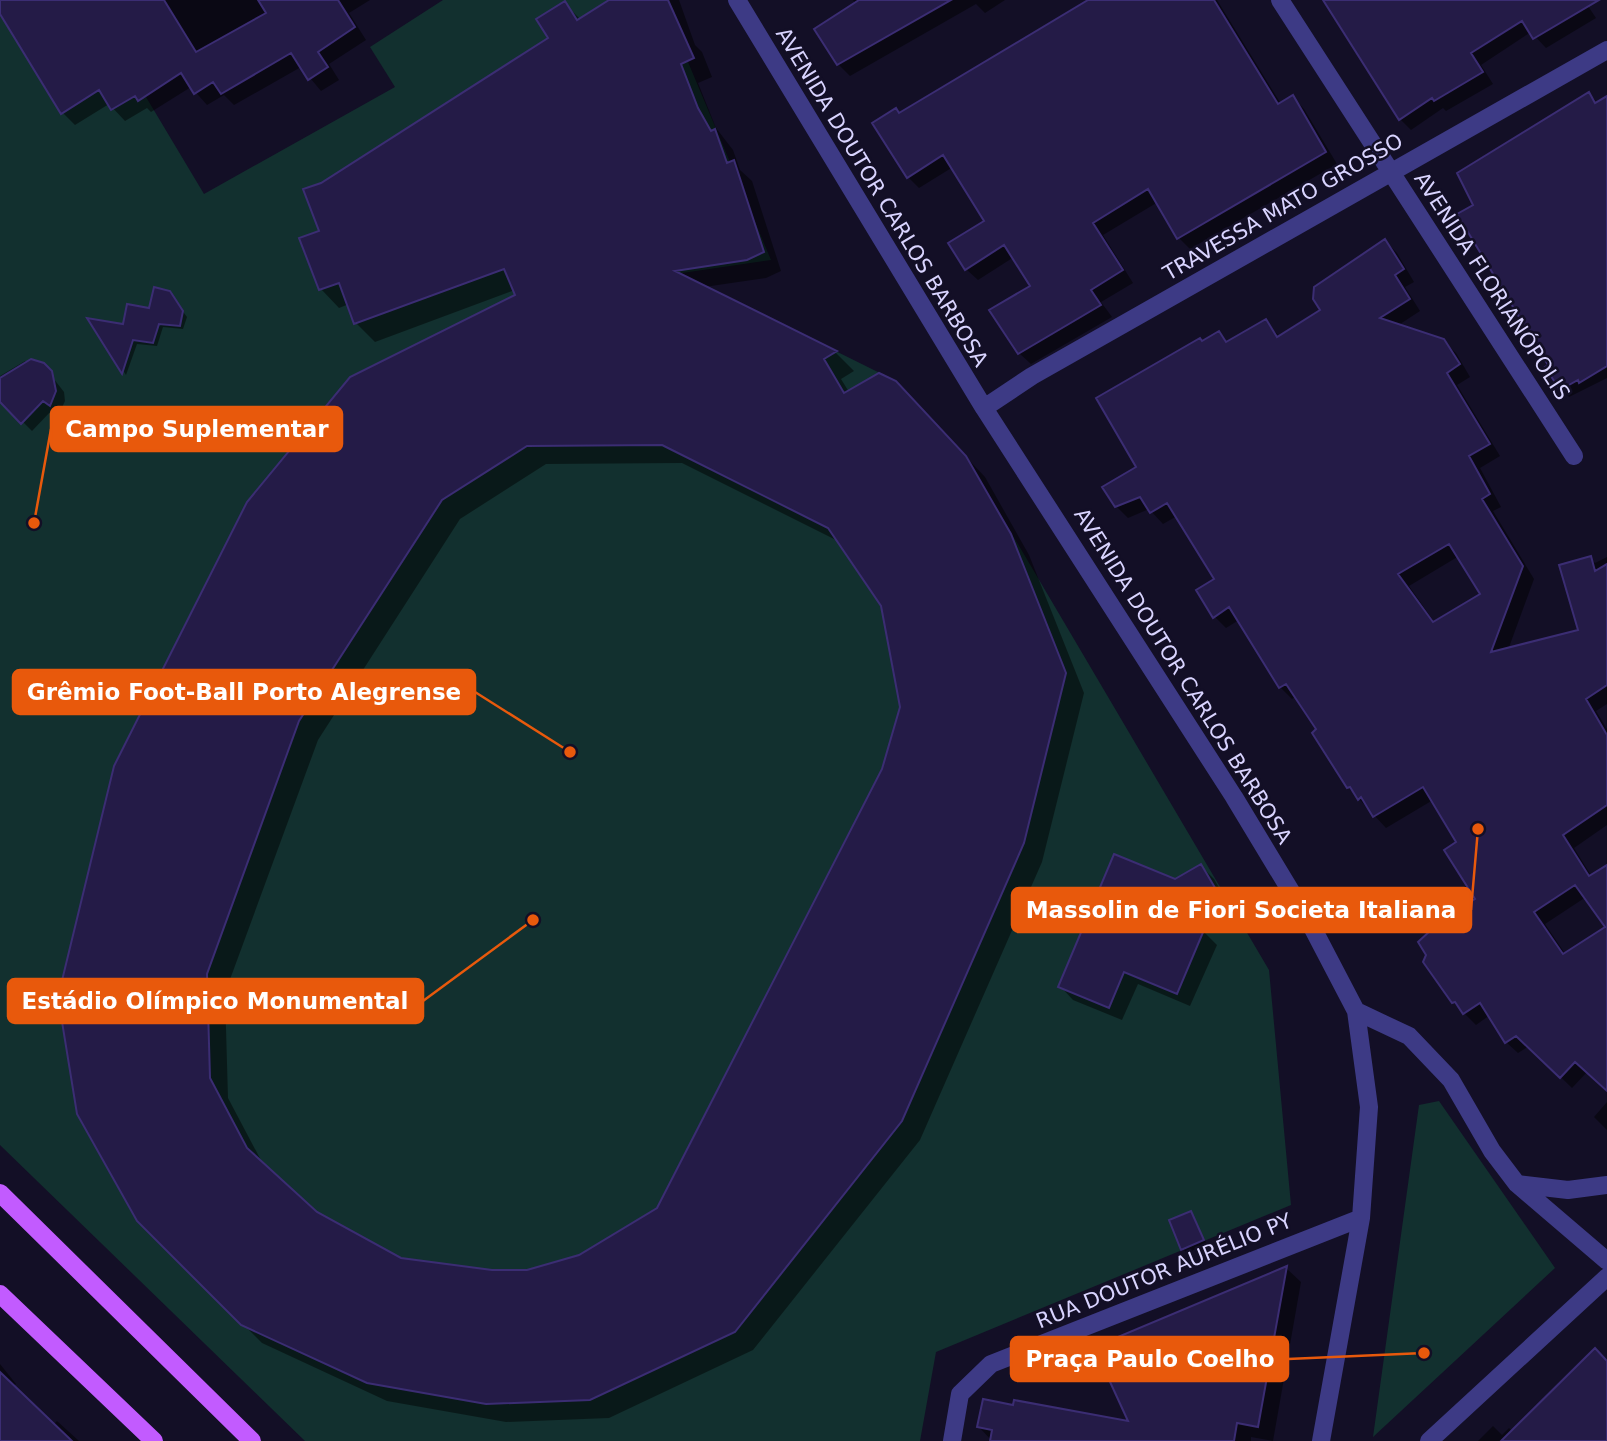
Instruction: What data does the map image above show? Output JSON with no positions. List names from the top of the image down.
{
  "streets": {
    "street": [
      "AVENIDA DOUTOR CARLOS BARBOSA",
      "TRAVESSA MATO GROSSO",
      "AVENIDA FLORIANÓPOLIS",
      "RUA DOUTOR AURÉLIO PY"
    ]
  },
  "crossings": [
    ["AVENIDA DOUTOR CARLOS BARBOSA", "TRAVESSA MATO GROSSO"],
    ["AVENIDA DOUTOR CARLOS BARBOSA", "RUA DOUTOR AURÉLIO PY"],
    ["TRAVESSA MATO GROSSO", "AVENIDA FLORIANÓPOLIS"]
  ],
  "places": [
    "Campo Suplementar",
    "Grêmio Foot-Ball Porto Alegrense",
    "Massolin de Fiori Societa Italiana",
    "Estádio Olímpico Monumental",
    "Praça Paulo Coelho"
  ]
}
